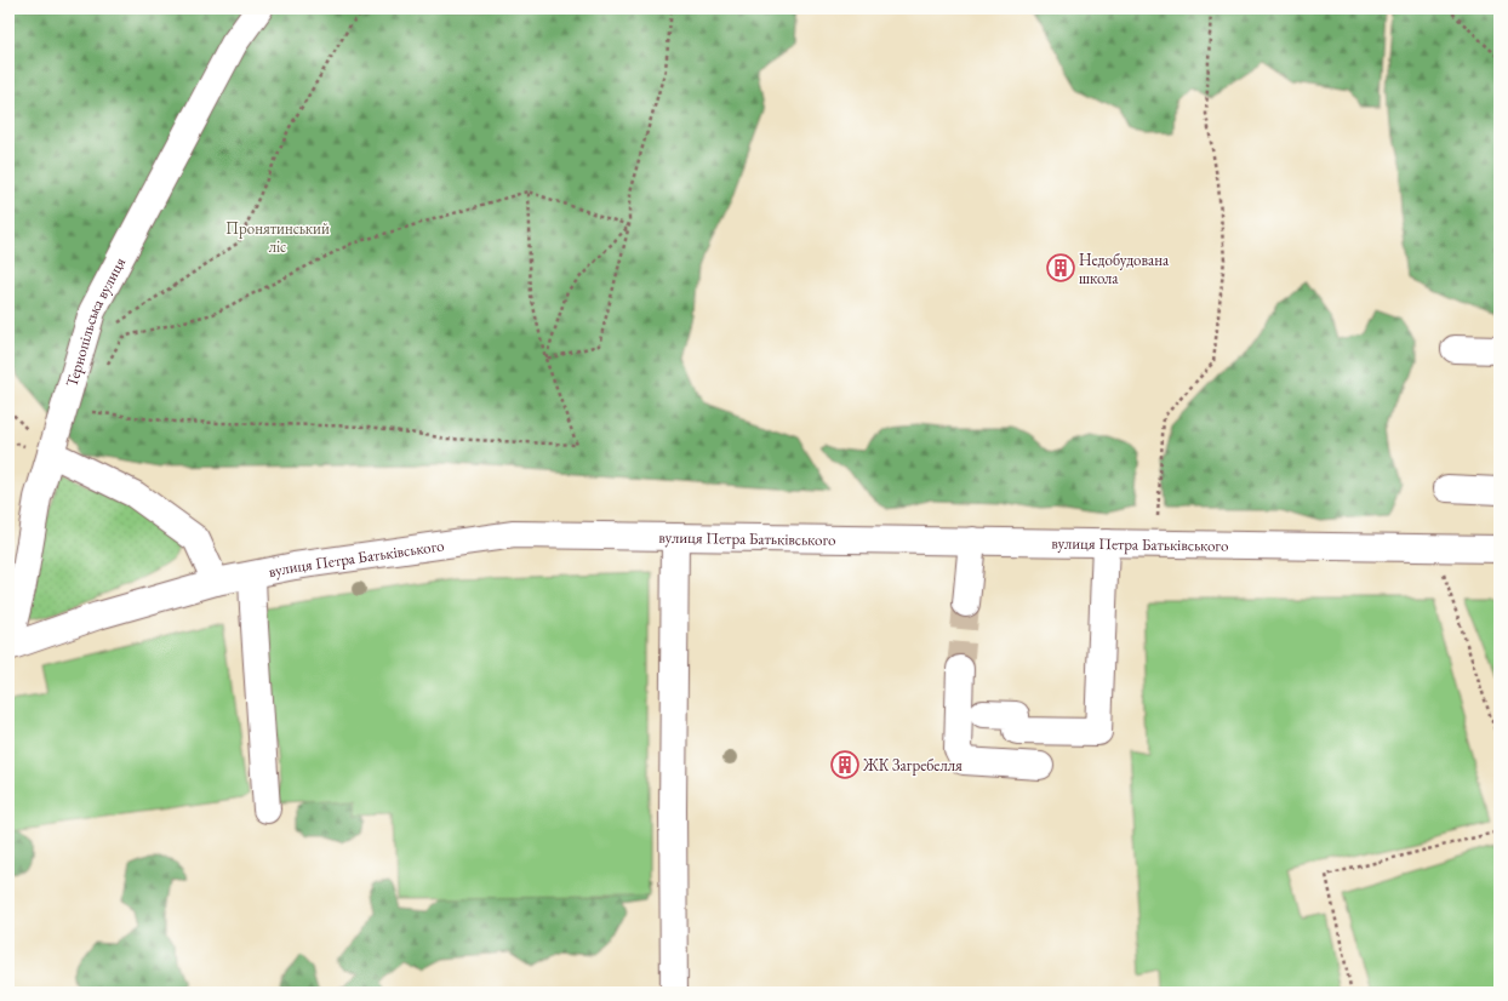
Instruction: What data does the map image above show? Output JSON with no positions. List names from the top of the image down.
{
  "streets": {
    "street": ["Тернопільська вулиця", "вулиця Петра Батьківського"]
  },
  "crossings": [
    ["Тернопільська вулиця", "вулиця Петра Батьківського"]
  ],
  "parks": ["Пронятинський ліс"],
  "places": {
    "building": ["Недобудована школа", "ЖК Загребелля"]
  }
}
